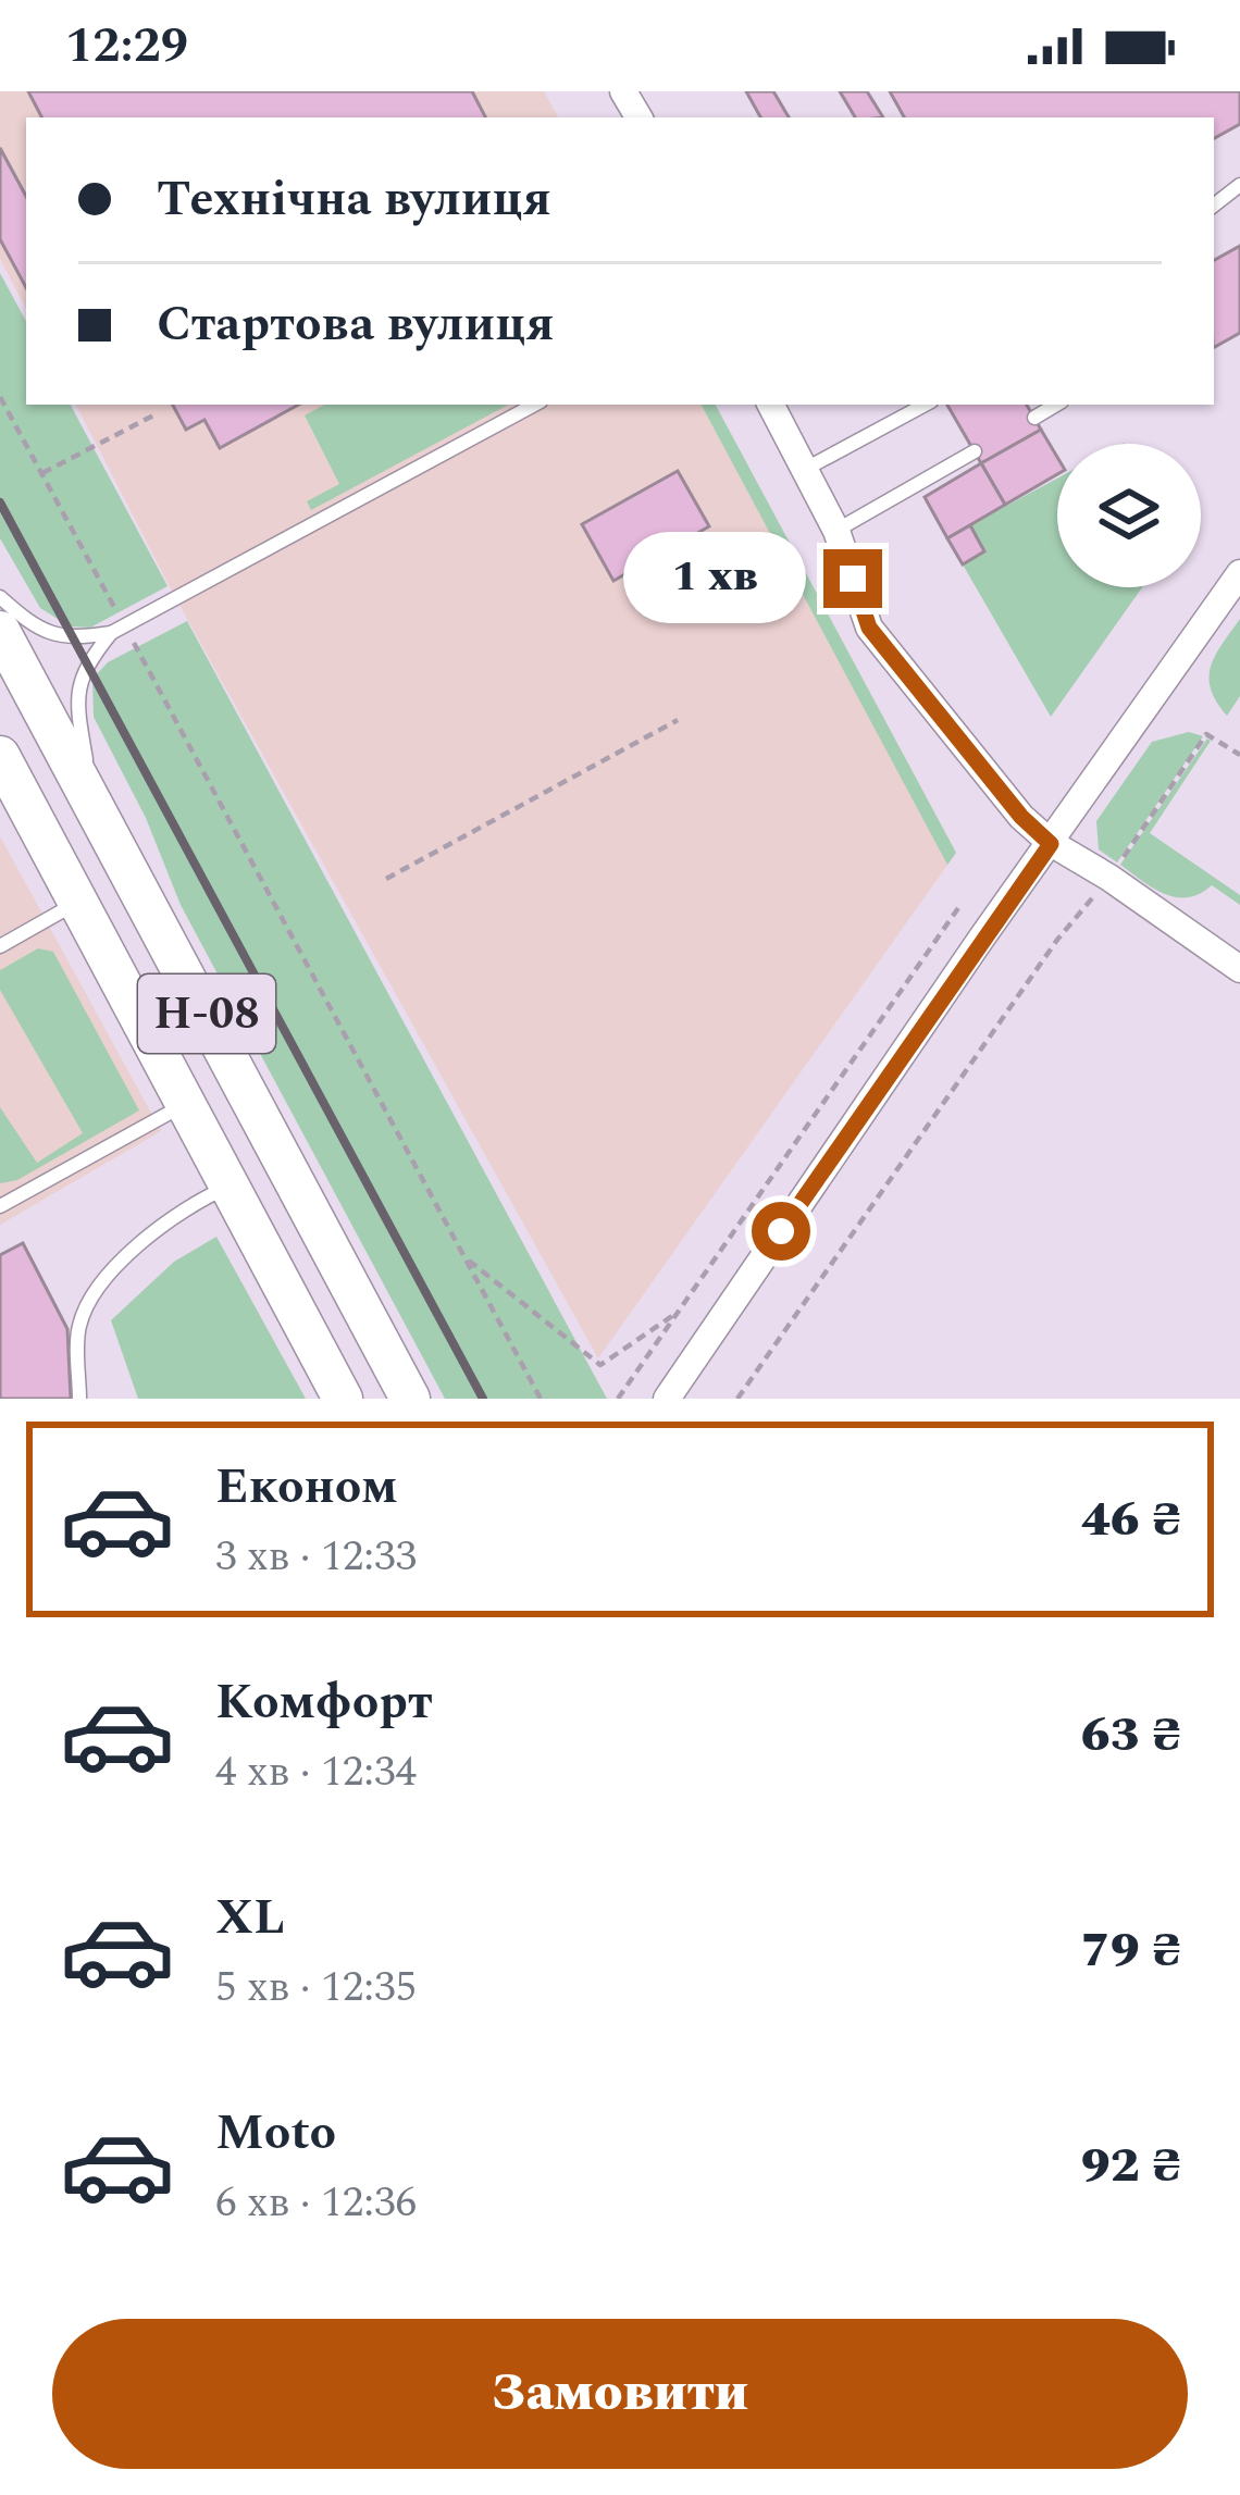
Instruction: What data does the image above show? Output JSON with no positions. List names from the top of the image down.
{
  "streets": {
    "main road": ["Н-08"]
  },
  "page": {
    "status": "12:29",
    "banner": ["Технічна вулиця", "Стартова вулиця"],
    "bubble": "1 хв",
    "list": [
      {
        "name": "Економ",
        "note": "3 хв · 12:33",
        "value": "46 ₴"
      },
      {
        "name": "Комфорт",
        "note": "4 хв · 12:34",
        "value": "63 ₴"
      },
      {
        "name": "XL",
        "note": "5 хв · 12:35",
        "value": "79 ₴"
      },
      {
        "name": "Moto",
        "note": "6 хв · 12:36",
        "value": "92 ₴"
      }
    ],
    "buttons": "Замовити"
  }
}
